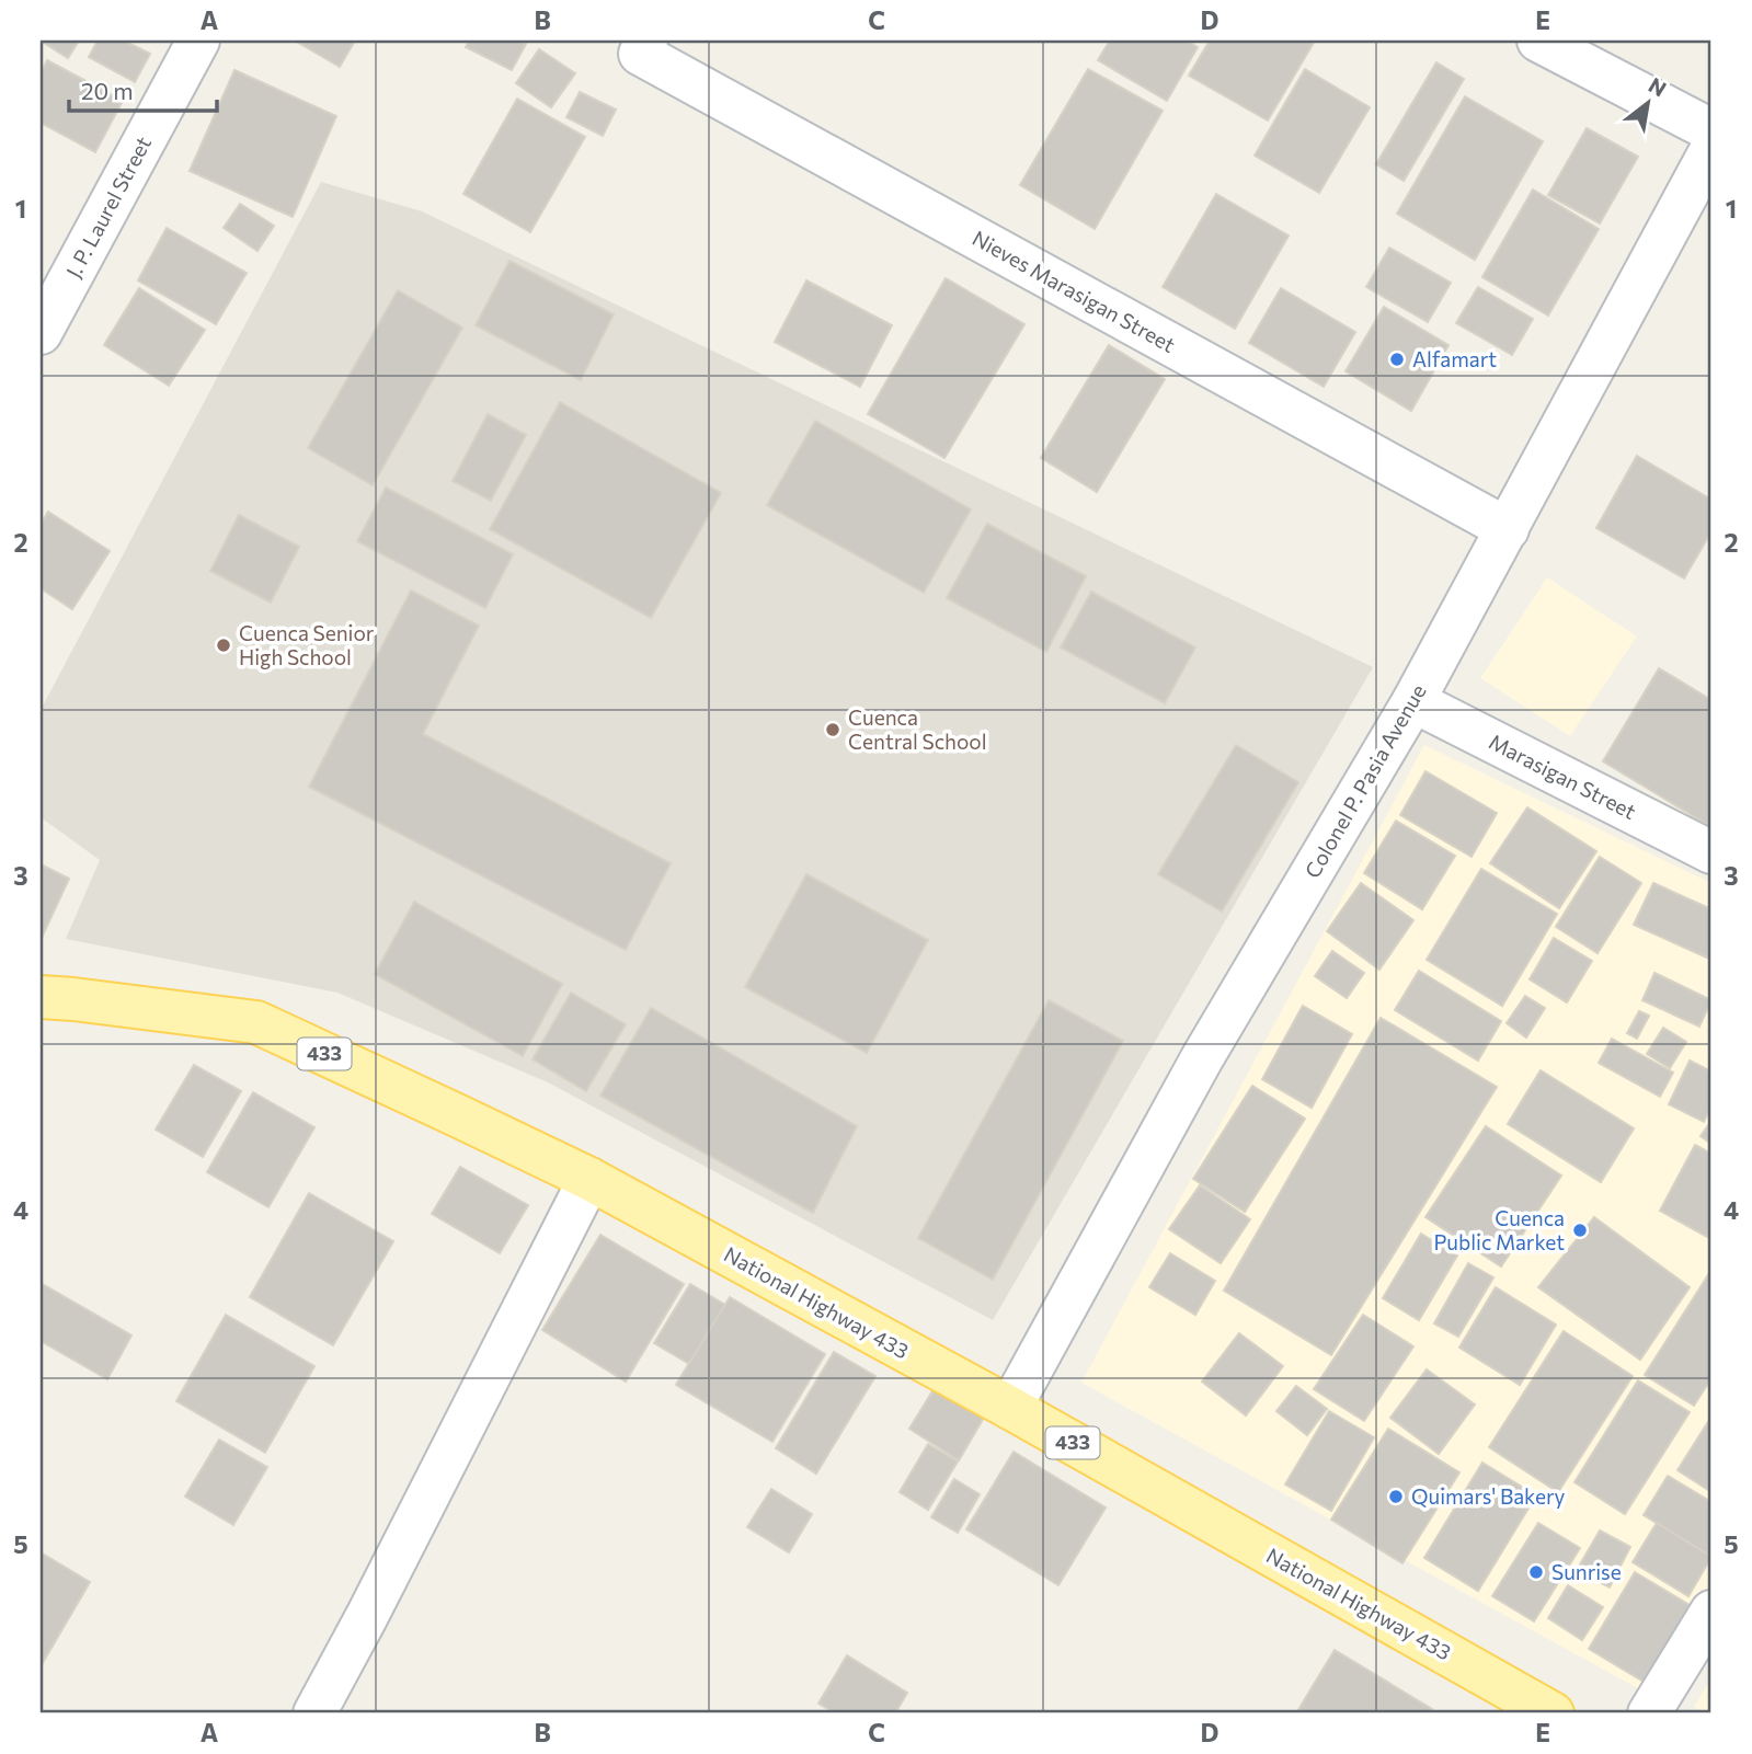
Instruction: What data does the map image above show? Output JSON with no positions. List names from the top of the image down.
{
  "streets": {
    "main road": ["433", "National Highway 433"],
    "street": [
      "J. P. Laurel Street",
      "Nieves Marasigan Street",
      "Marasigan Street",
      "Colonel P. Pasia Avenue"
    ]
  },
  "crossings": [
    ["Nieves Marasigan Street", "Colonel P. Pasia Avenue"],
    ["Marasigan Street", "Colonel P. Pasia Avenue"],
    ["Colonel P. Pasia Avenue", "National Highway 433"]
  ],
  "places": [
    "Alfamart",
    "Cuenca Senior High School",
    "Cuenca Central School",
    "Cuenca Public Market",
    "Quimars' Bakery",
    "Sunrise"
  ],
  "scale_bar": "20 m",
  "north": "top right",
  "grid": {
    "columns": [
      "A",
      "B",
      "C",
      "D",
      "E"
    ],
    "rows": [
      "1",
      "2",
      "3",
      "4",
      "5"
    ]
  }
}
